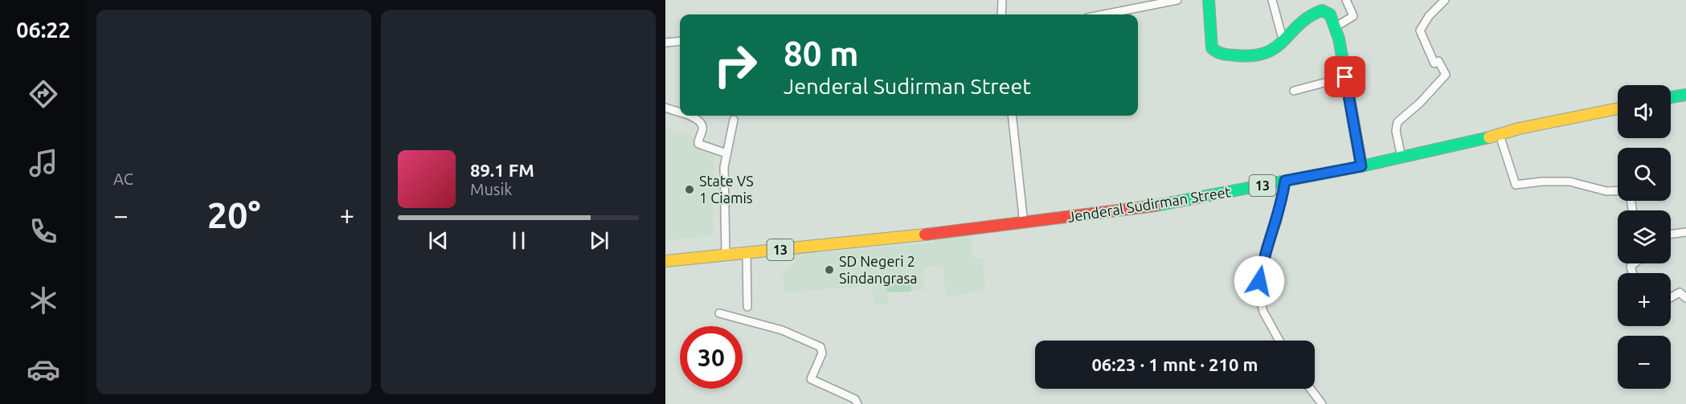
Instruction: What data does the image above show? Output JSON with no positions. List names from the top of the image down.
{
  "streets": {
    "main road": ["13", "Jenderal Sudirman Street"]
  },
  "places": ["State VS 1 Ciamis", "SD Negeri 2 Sindangrasa"],
  "page": {
    "tabs": "06:22",
    "tile": "AC",
    "turn": ["80 m", "Jenderal Sudirman Street"],
    "map_buttons": ["+", "−"],
    "song": ["89.1 FM", "Musik"],
    "heat": ["−", "20°", "+"],
    "limit": "30",
    "trip": "06:23 · 1 mnt · 210 m"
  }
}
